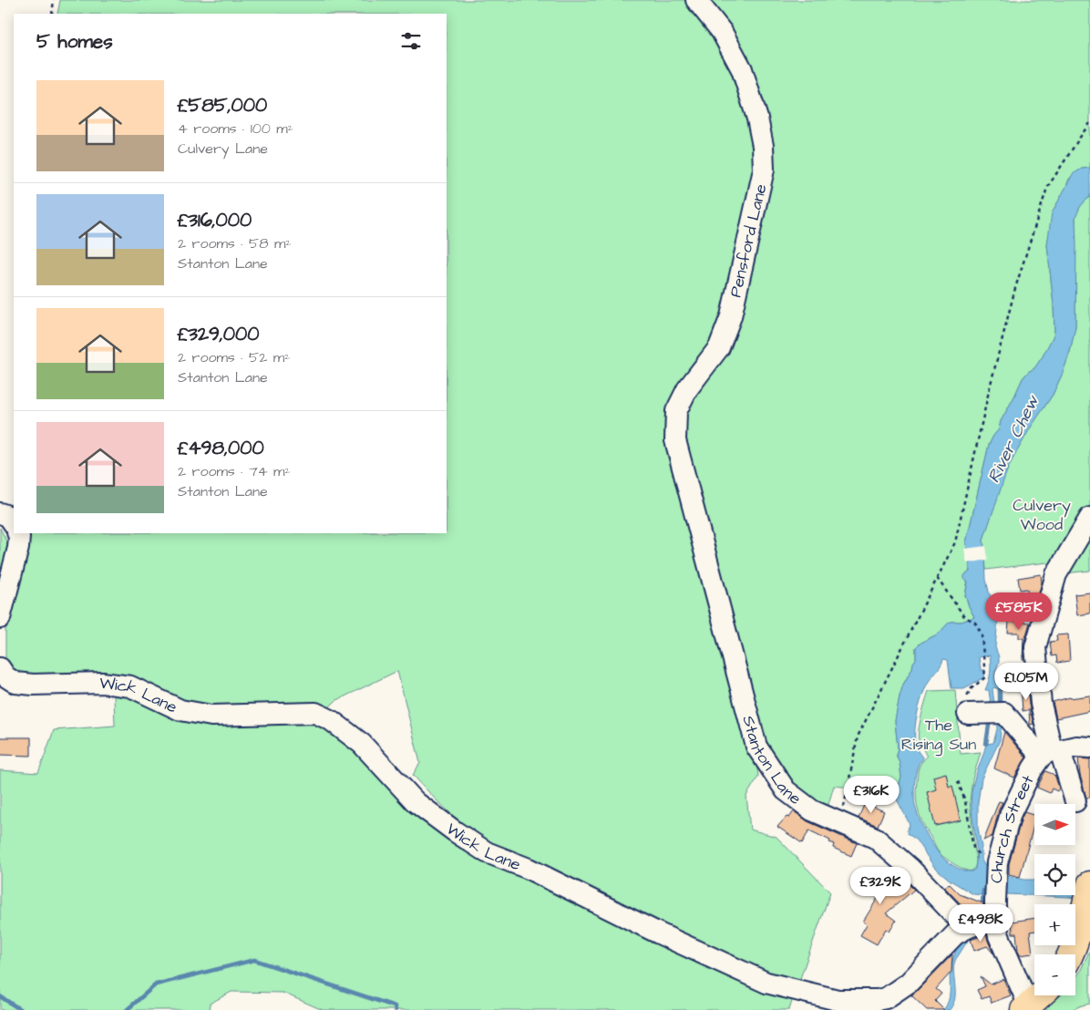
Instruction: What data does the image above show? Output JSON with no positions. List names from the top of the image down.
{
  "streets": {
    "street": [
      "Pensford Lane",
      "Wick Lane",
      "Stanton Lane",
      "Church Street"
    ]
  },
  "crossings": [
    ["Pensford Lane", "Stanton Lane"],
    ["Wick Lane", "Stanton Lane"]
  ],
  "water": ["River Chew"],
  "parks": ["Culvery Wood", "The Rising Sun"],
  "north": "right",
  "page": {
    "heading": "5 homes",
    "list": [
      {
        "name": "£585,000",
        "note": "4 rooms · 100 m² · Culvery Lane"
      },
      {
        "name": "£316,000",
        "note": "2 rooms · 58 m² · Stanton Lane"
      },
      {
        "name": "£329,000",
        "note": "2 rooms · 52 m² · Stanton Lane"
      },
      {
        "name": "£498,000",
        "note": "2 rooms · 74 m² · Stanton Lane"
      }
    ],
    "price": [
      "£585K",
      "£1.05M",
      "£316K",
      "£329K",
      "£498K"
    ],
    "map_buttons": ["+", "−"]
  }
}
